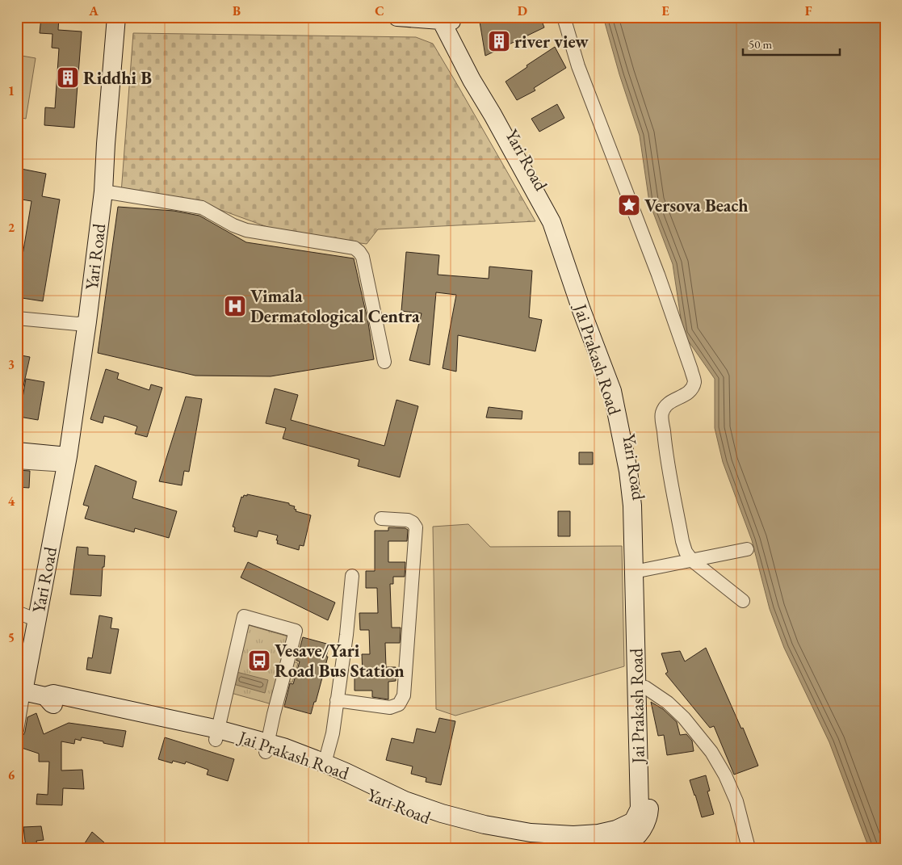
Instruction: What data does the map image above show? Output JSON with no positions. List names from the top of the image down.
{
  "streets": {
    "main road": ["Yari Road", "Jai Prakash Road"]
  },
  "crossings": [
    ["Yari Road", "Jai Prakash Road"]
  ],
  "places": {
    "building": ["river view", "Riddhi B"],
    "place": ["Versova Beach"],
    "hospital": ["Vimala Dermatological Centra"],
    "bus stop": ["Vesave/Yari Road Bus Station"]
  },
  "scale_bar": "50 m",
  "grid": {
    "columns": [
      "A",
      "B",
      "C",
      "D",
      "E",
      "F"
    ],
    "rows": [
      "1",
      "2",
      "3",
      "4",
      "5",
      "6"
    ]
  }
}
